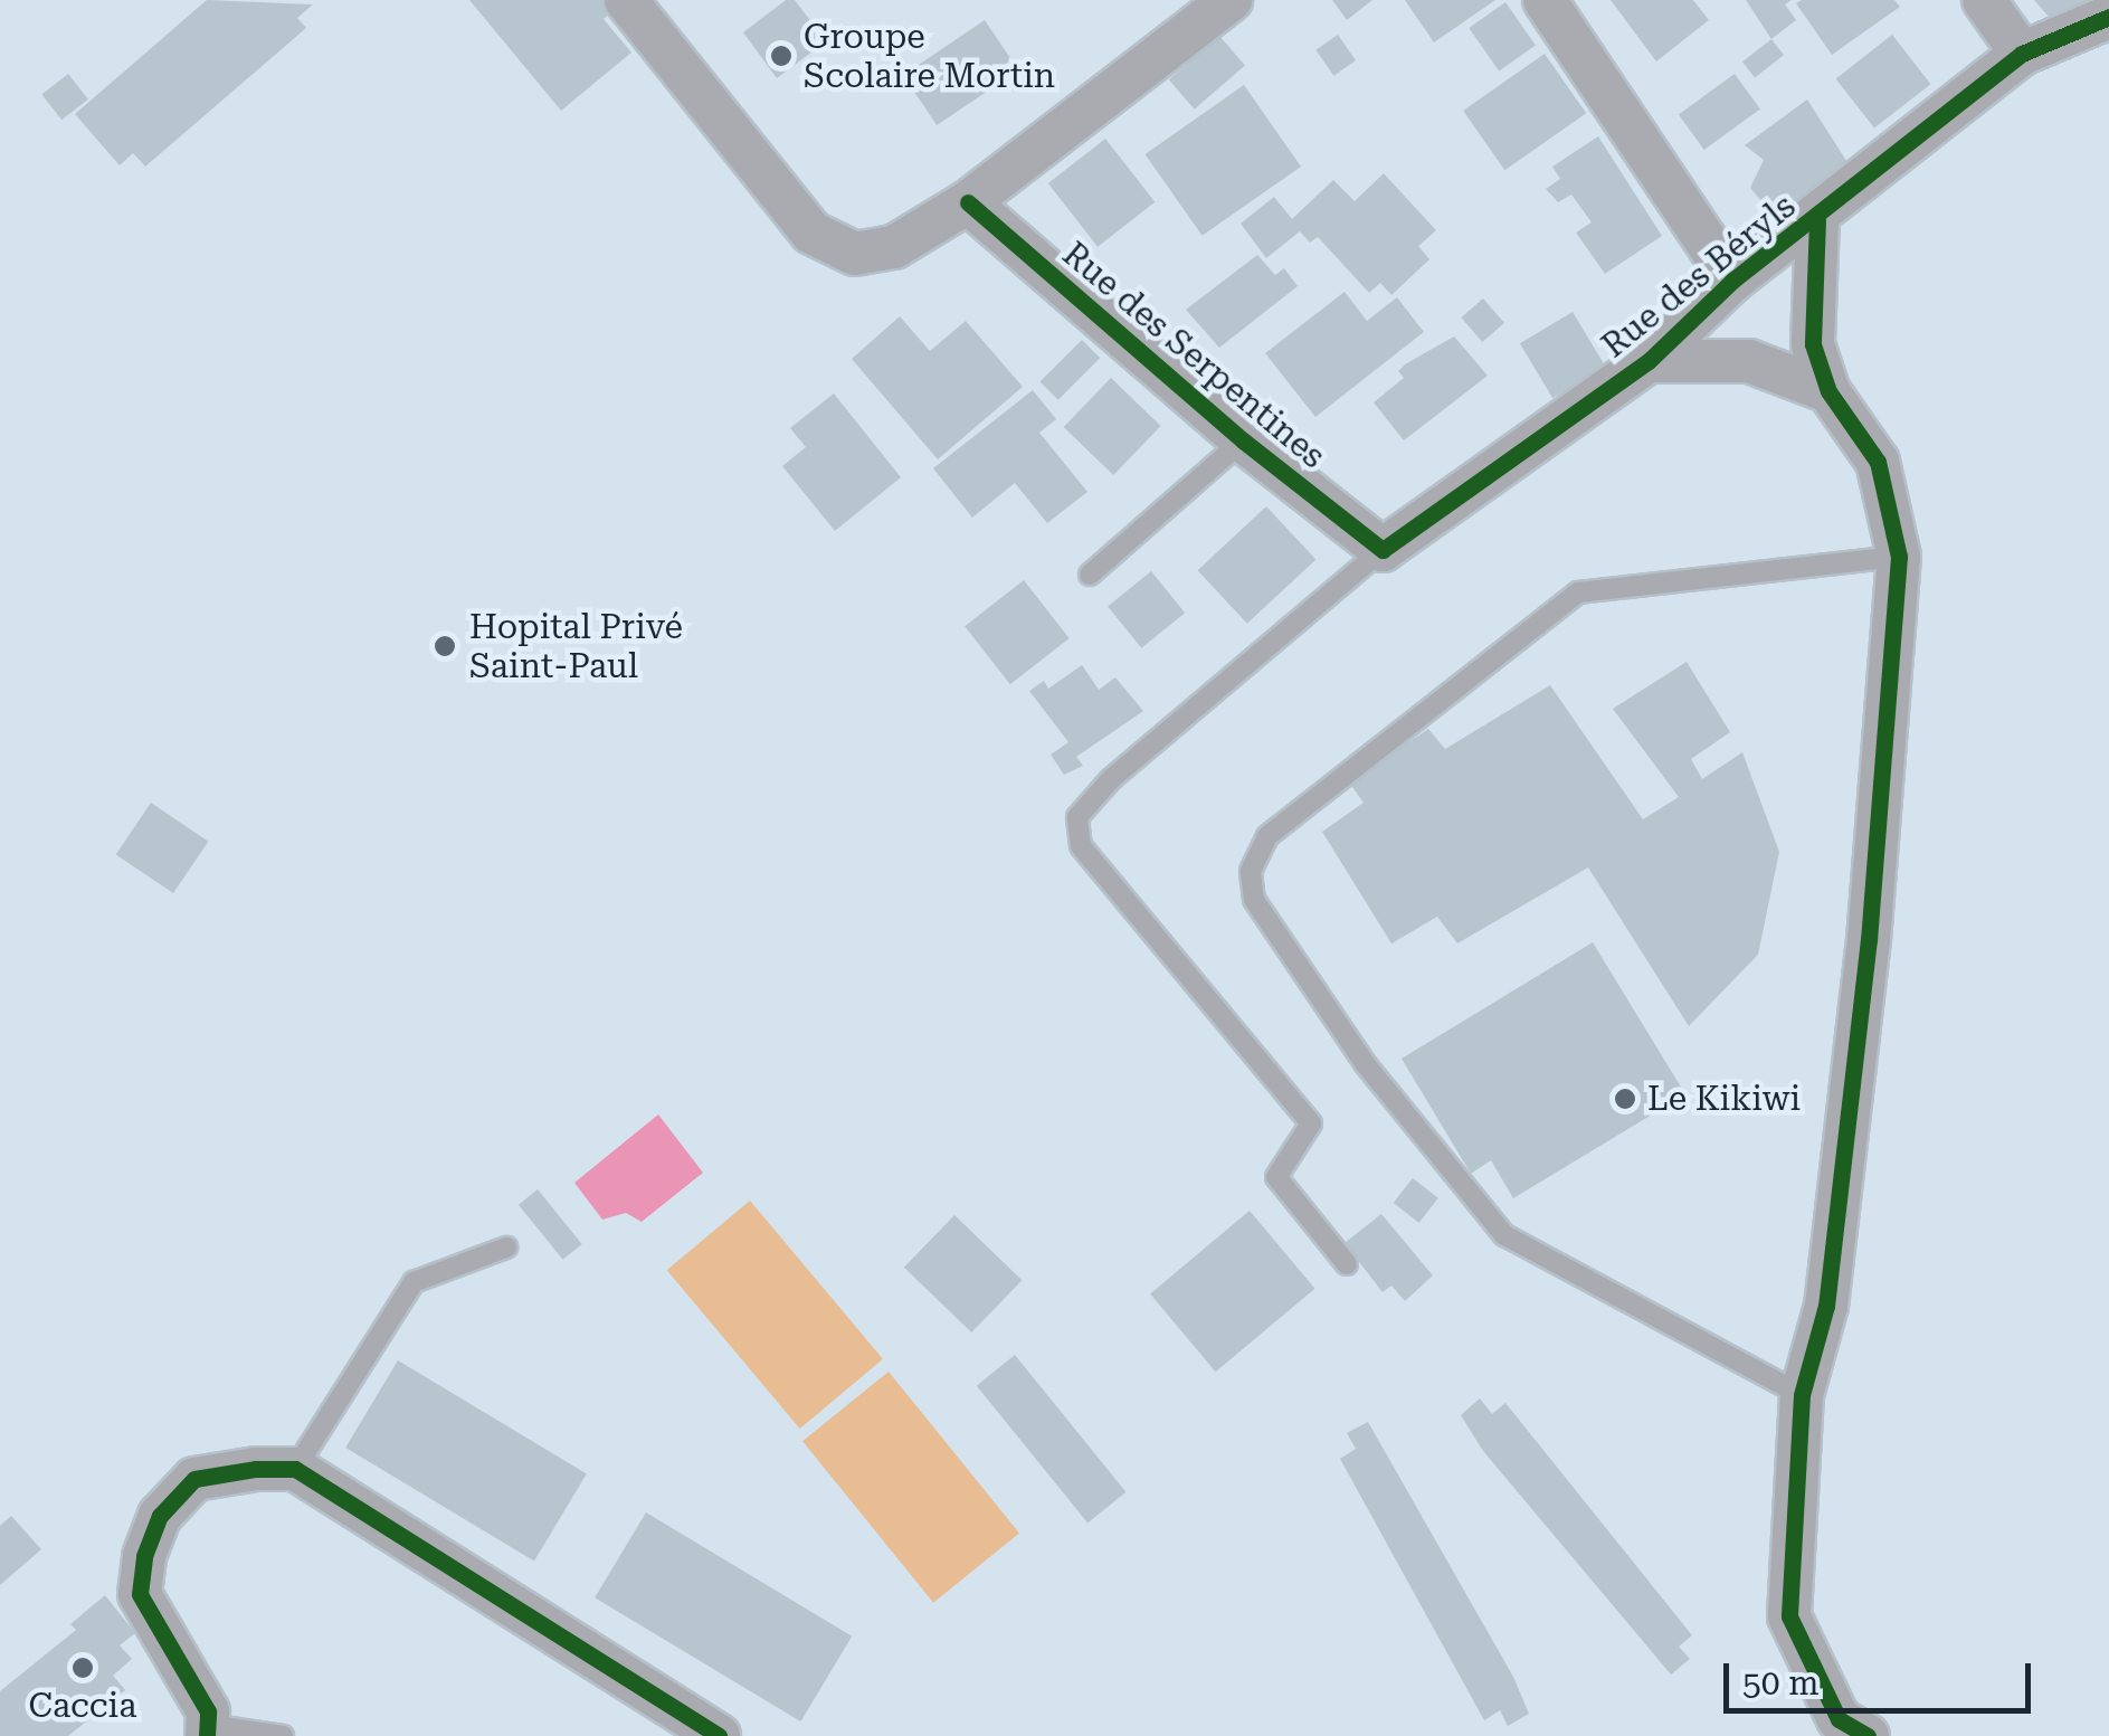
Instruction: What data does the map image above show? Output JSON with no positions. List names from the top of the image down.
{
  "streets": {
    "street": ["Rue des Béryls", "Rue des Serpentines"]
  },
  "crossings": [
    ["Rue des Béryls", "Rue des Serpentines"]
  ],
  "places": [
    "Groupe Scolaire Mortin",
    "Hopital Privé Saint-Paul",
    "Le Kikiwi",
    "Caccia"
  ],
  "scale_bar": "50 m"
}
